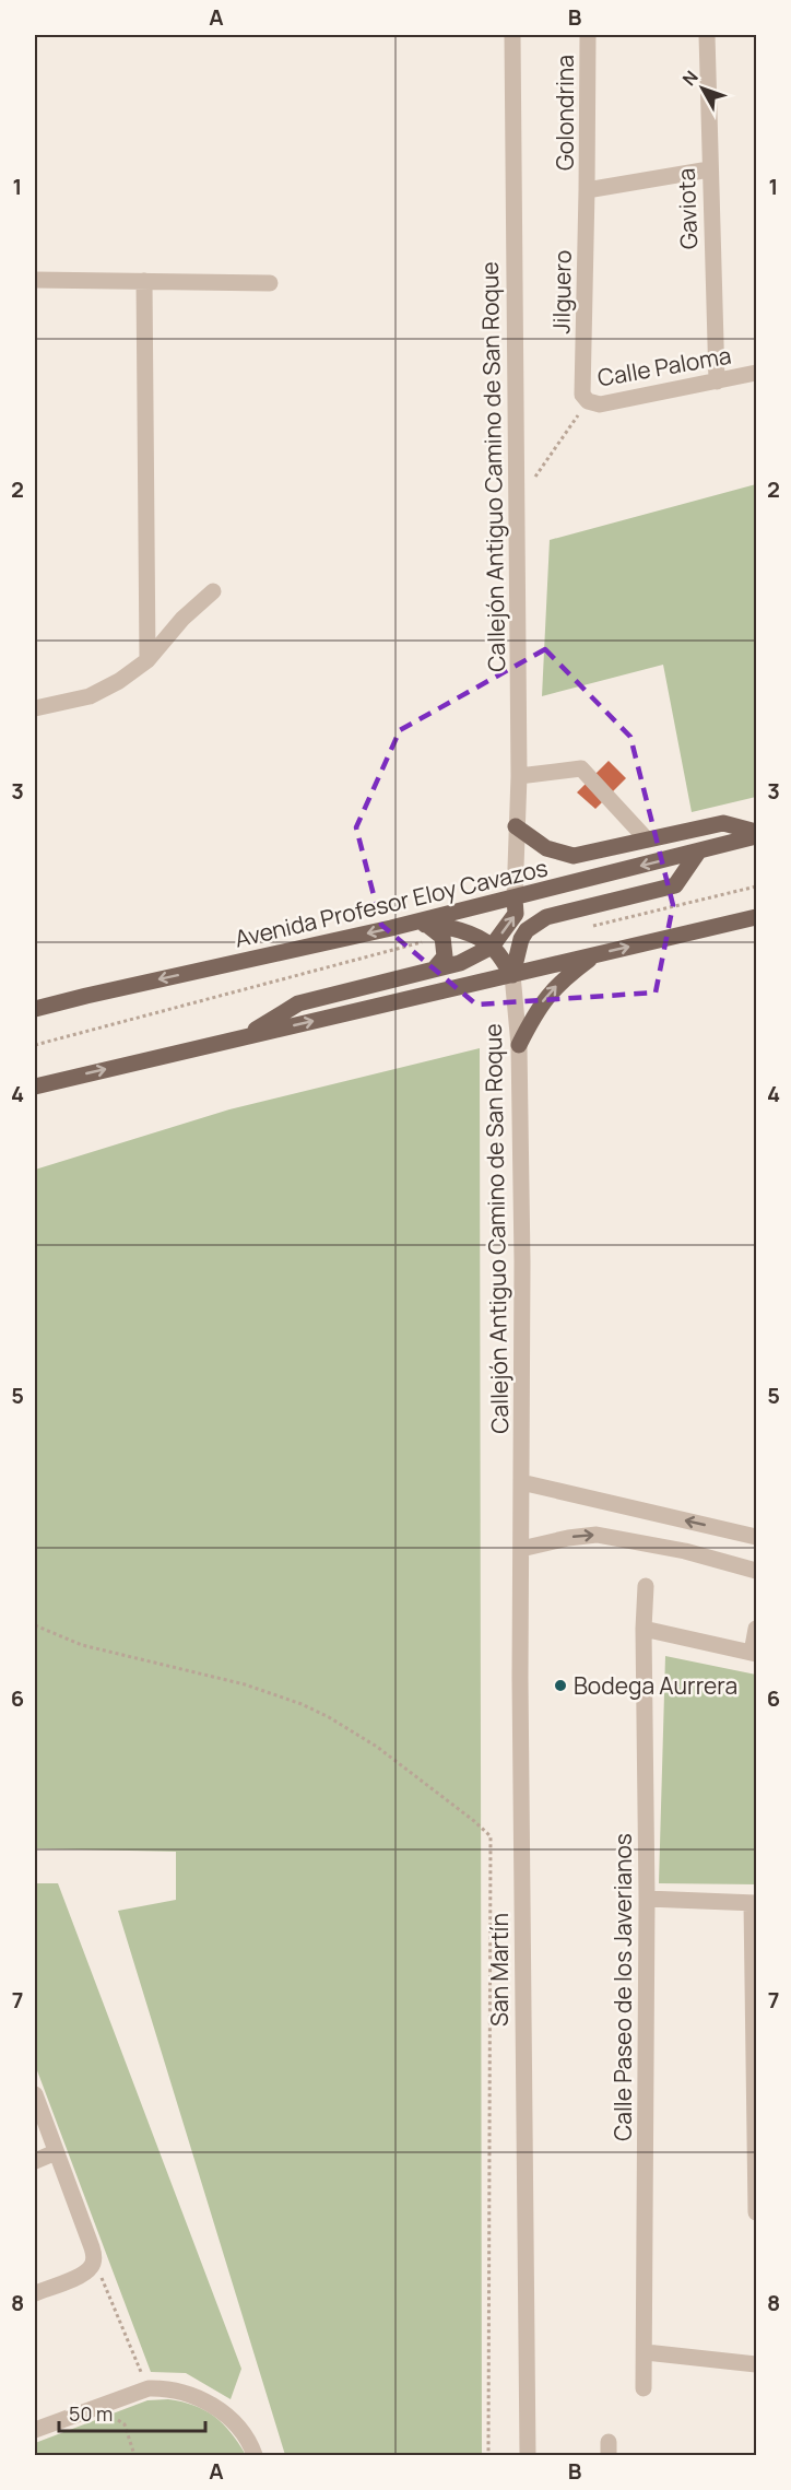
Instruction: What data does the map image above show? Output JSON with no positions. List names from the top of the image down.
{
  "streets": {
    "main road": ["Avenida Profesor Eloy Cavazos"],
    "street": [
      "Golondrina",
      "Gaviota",
      "Jilguero",
      "Calle Paloma",
      "Callejón Antiguo Camino de San Roque",
      "San Martín",
      "Calle Paseo de los Javerianos"
    ]
  },
  "crossings": [
    ["Golondrina", "Jilguero"],
    ["Gaviota", "Calle Paloma"],
    ["Jilguero", "Calle Paloma"],
    ["Callejón Antiguo Camino de San Roque", "Avenida Profesor Eloy Cavazos"],
    ["Callejón Antiguo Camino de San Roque", "San Martín"]
  ],
  "places": ["Bodega Aurrera"],
  "scale_bar": "50 m",
  "north": "top left",
  "grid": {
    "columns": ["A", "B"],
    "rows": [
      "1",
      "2",
      "3",
      "4",
      "5",
      "6",
      "7",
      "8"
    ]
  }
}
